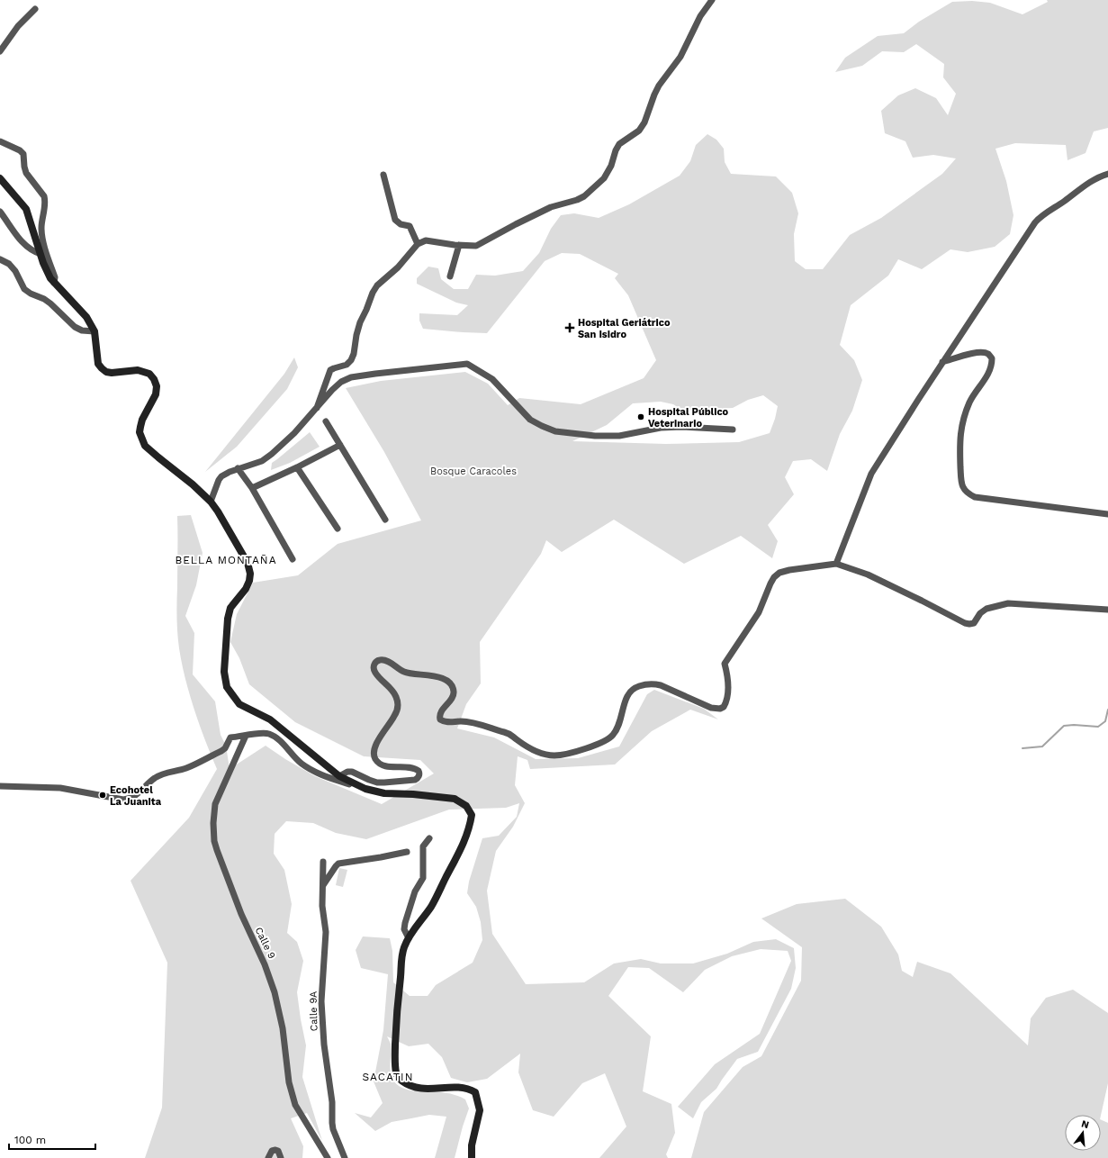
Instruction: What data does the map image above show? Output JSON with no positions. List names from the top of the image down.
{
  "streets": {
    "street": ["Calle 9", "Calle 9A"]
  },
  "districts": ["BELLA MONTAÑA", "SACATIN"],
  "parks": ["Bosque Caracoles"],
  "places": {
    "health": ["Hospital Geriátrico San Isidro"],
    "other": ["Hospital Público Veterinario", "Ecohotel La Juanita"]
  },
  "scale_bar": "100 m",
  "north": "top"
}
